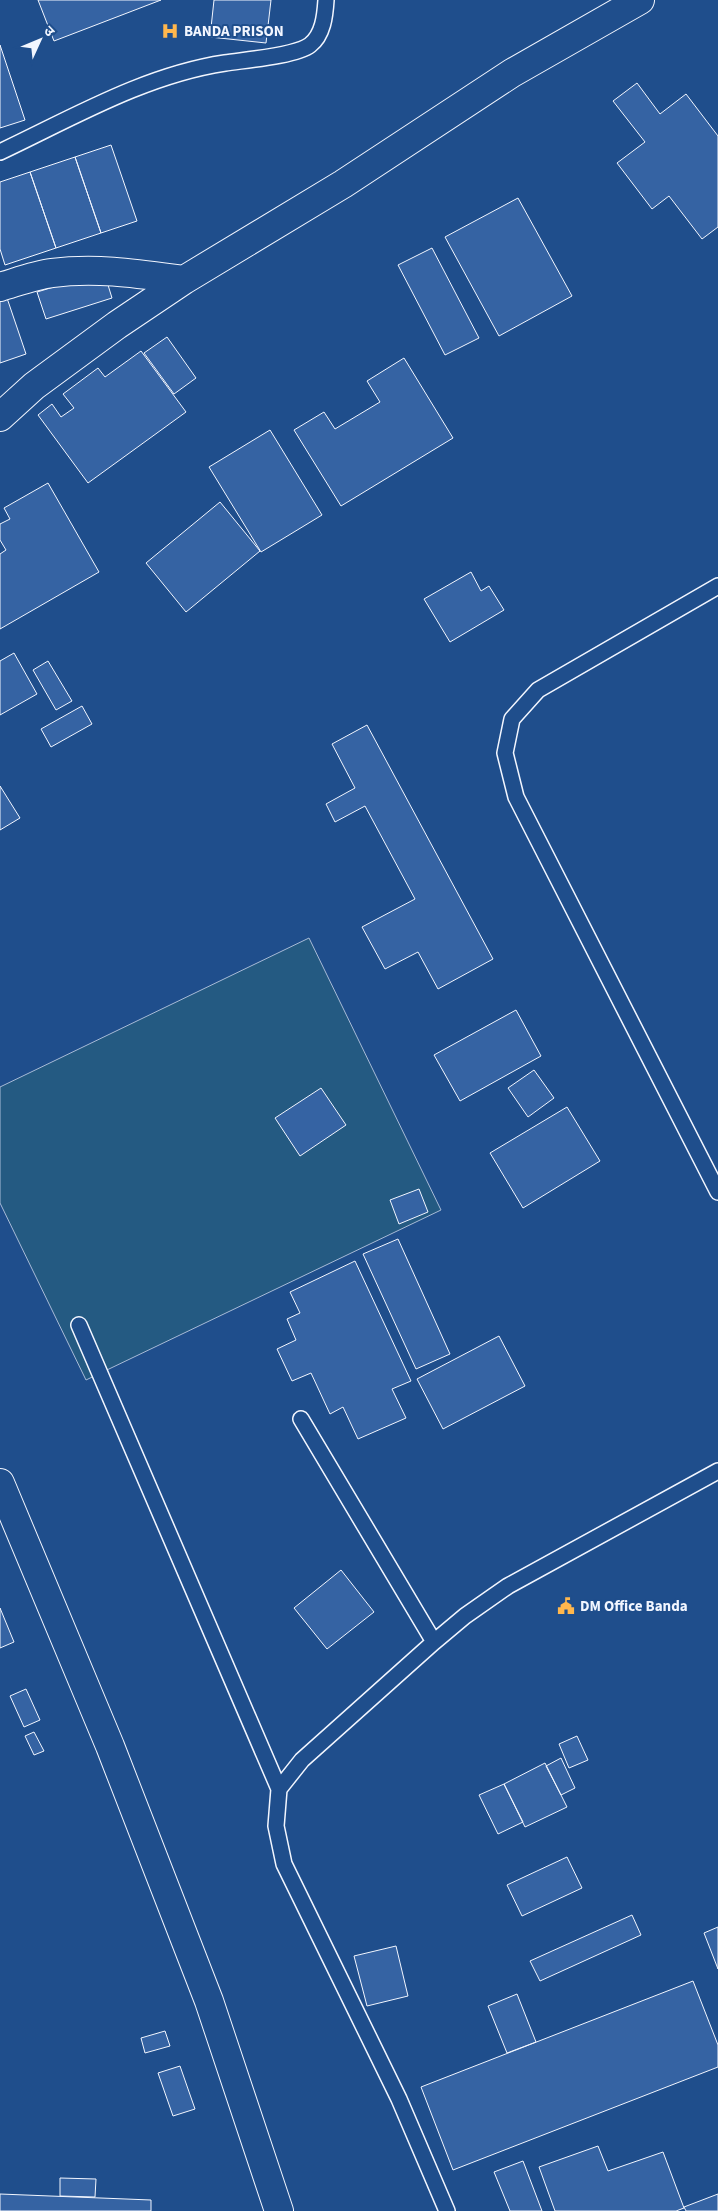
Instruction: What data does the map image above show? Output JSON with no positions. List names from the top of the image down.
{
  "places": {
    "hospital": ["BANDA PRISON"],
    "public building": ["DM Office Banda"]
  },
  "north": "top right"
}
